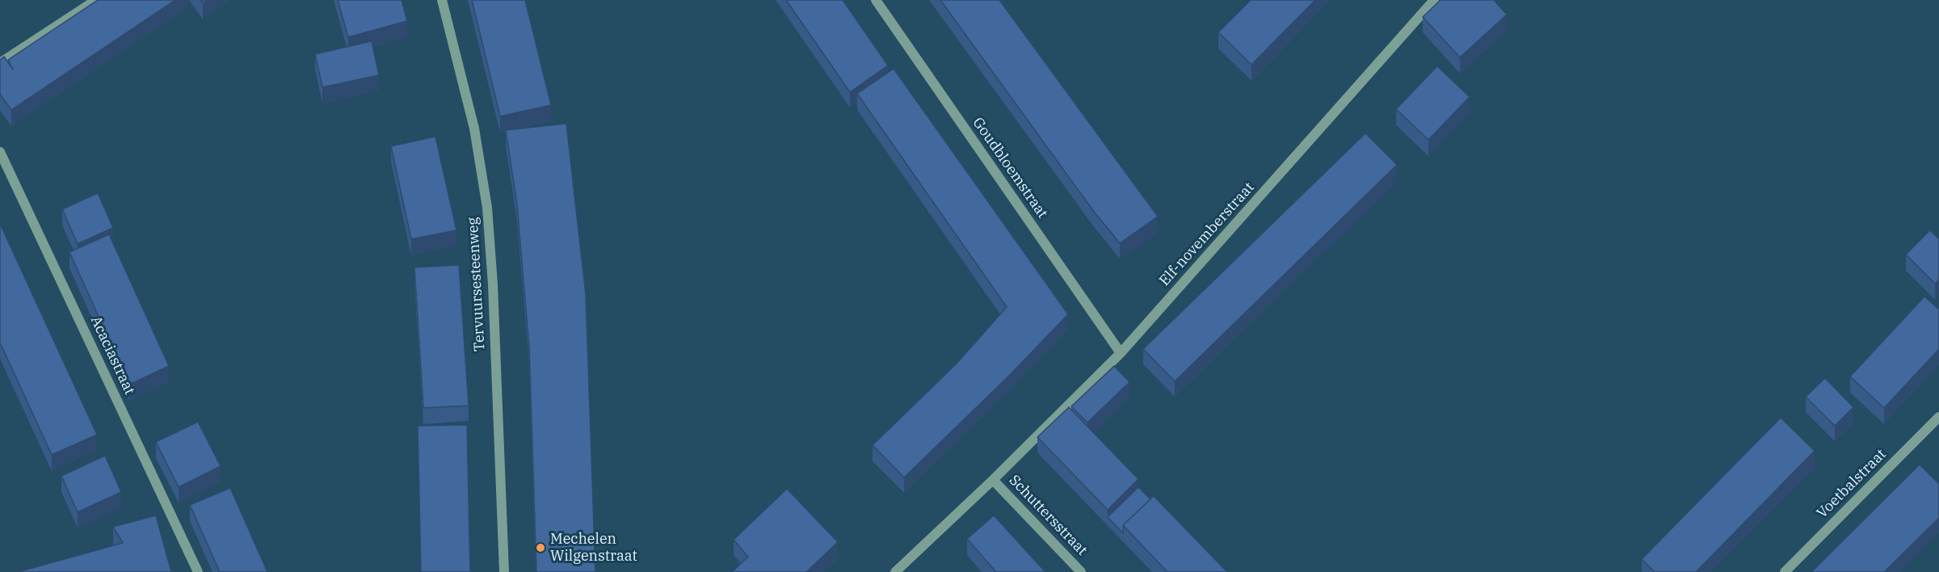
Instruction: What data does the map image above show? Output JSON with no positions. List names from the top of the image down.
{
  "streets": {
    "street": [
      "Goudbloemstraat",
      "Elf-novemberstraat",
      "Tervuursesteenweg",
      "Acaciastraat",
      "Voetbalstraat",
      "Schuttersstraat"
    ]
  },
  "crossings": [
    ["Goudbloemstraat", "Elf-novemberstraat"],
    ["Elf-novemberstraat", "Schuttersstraat"]
  ],
  "places": ["Mechelen Wilgenstraat"]
}
